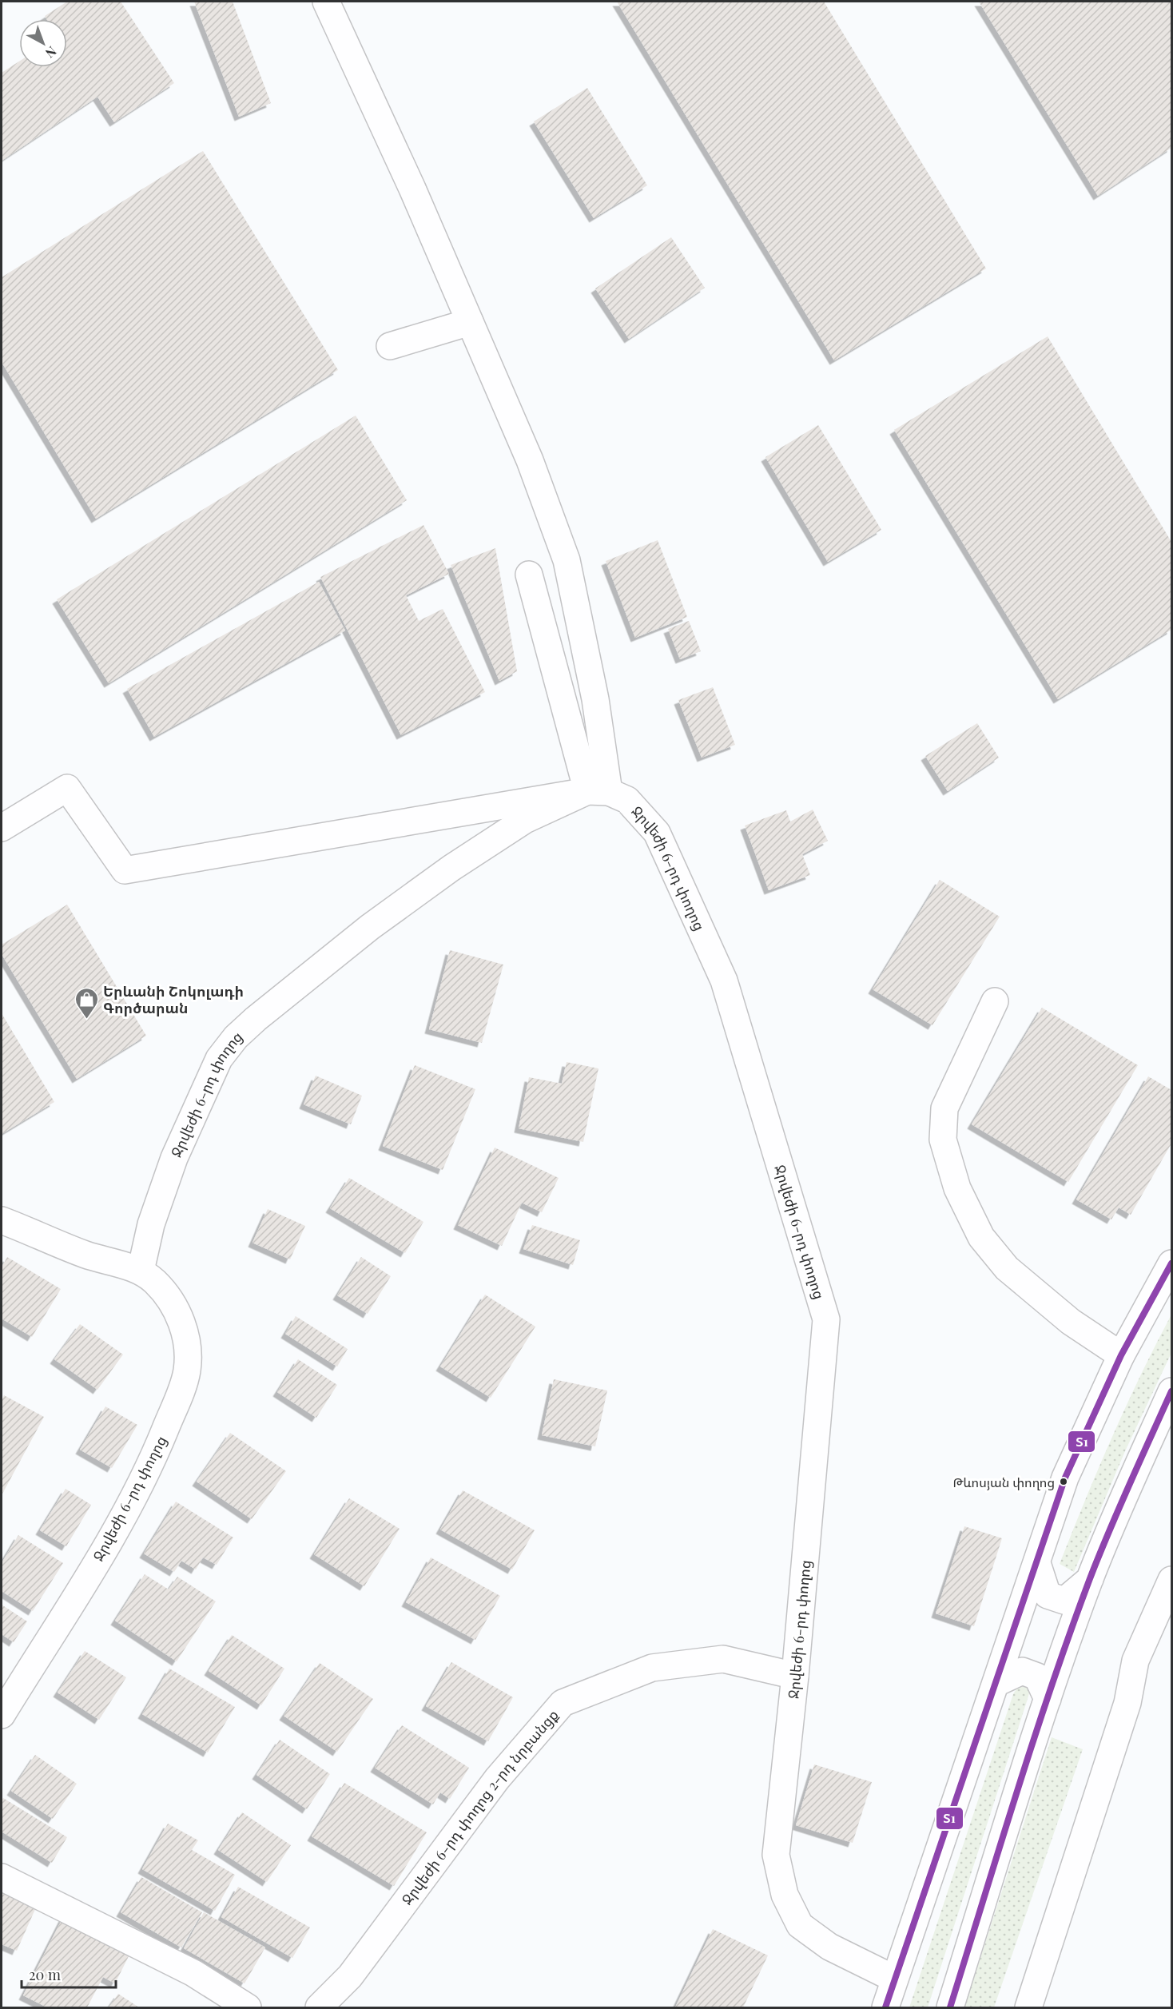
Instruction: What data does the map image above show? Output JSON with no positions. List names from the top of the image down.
{
  "streets": {
    "street": ["Ջրվեժի 6-րդ փողոց", "Ջրվեժի 6-րդ փողոց 2-րդ նրբանցք"]
  },
  "crossings": [
    ["Ջրվեժի 6-րդ փողոց", "Ջրվեժի 6-րդ փողոց 2-րդ նրբանցք"]
  ],
  "places": {
    "shop": ["Երևանի Շոկոլադի Գործարան"],
    "other": ["Թևոսյան փողոց"]
  },
  "lines": ["transit line Տ1"],
  "scale_bar": "20 m",
  "north": "bottom right"
}
